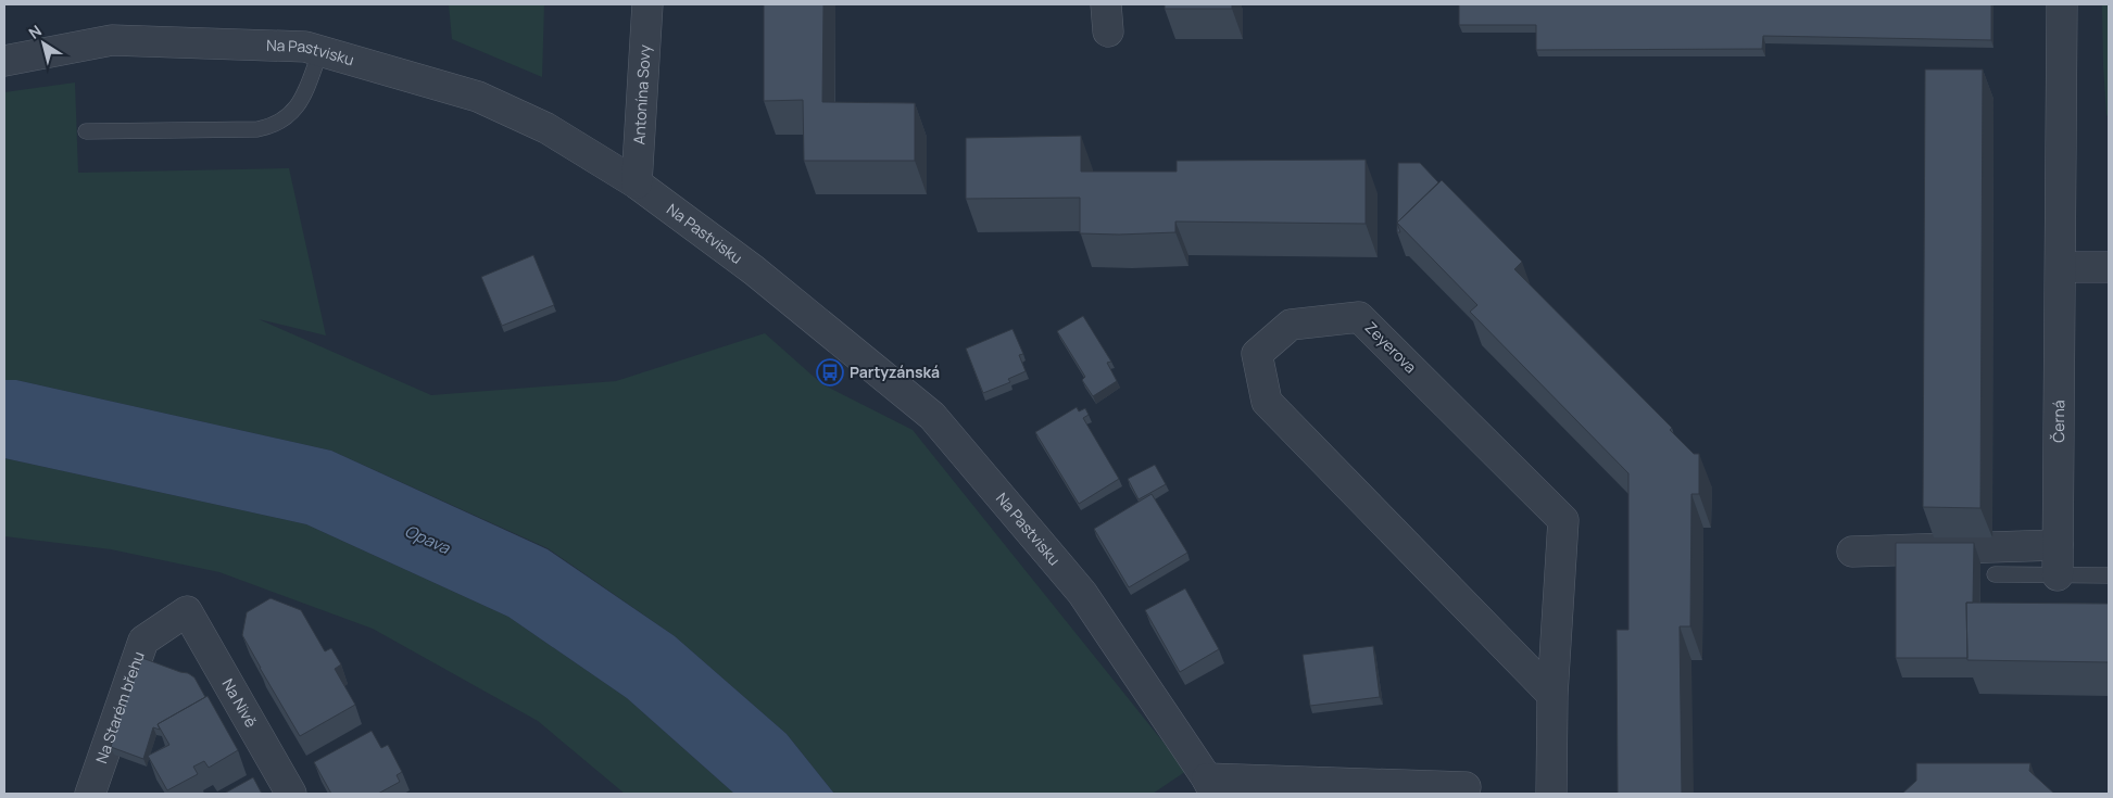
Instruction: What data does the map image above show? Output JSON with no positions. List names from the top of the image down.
{
  "streets": {
    "street": [
      "Na Pastvisku",
      "Antonína Sovy",
      "Zeyerova",
      "Černá",
      "Na Nivě",
      "Na Starém břehu"
    ]
  },
  "crossings": [
    ["Na Pastvisku", "Antonína Sovy"],
    ["Na Nivě", "Na Starém břehu"]
  ],
  "water": ["Opava"],
  "places": {
    "bus stop": ["Partyzánská"]
  },
  "north": "top left"
}
